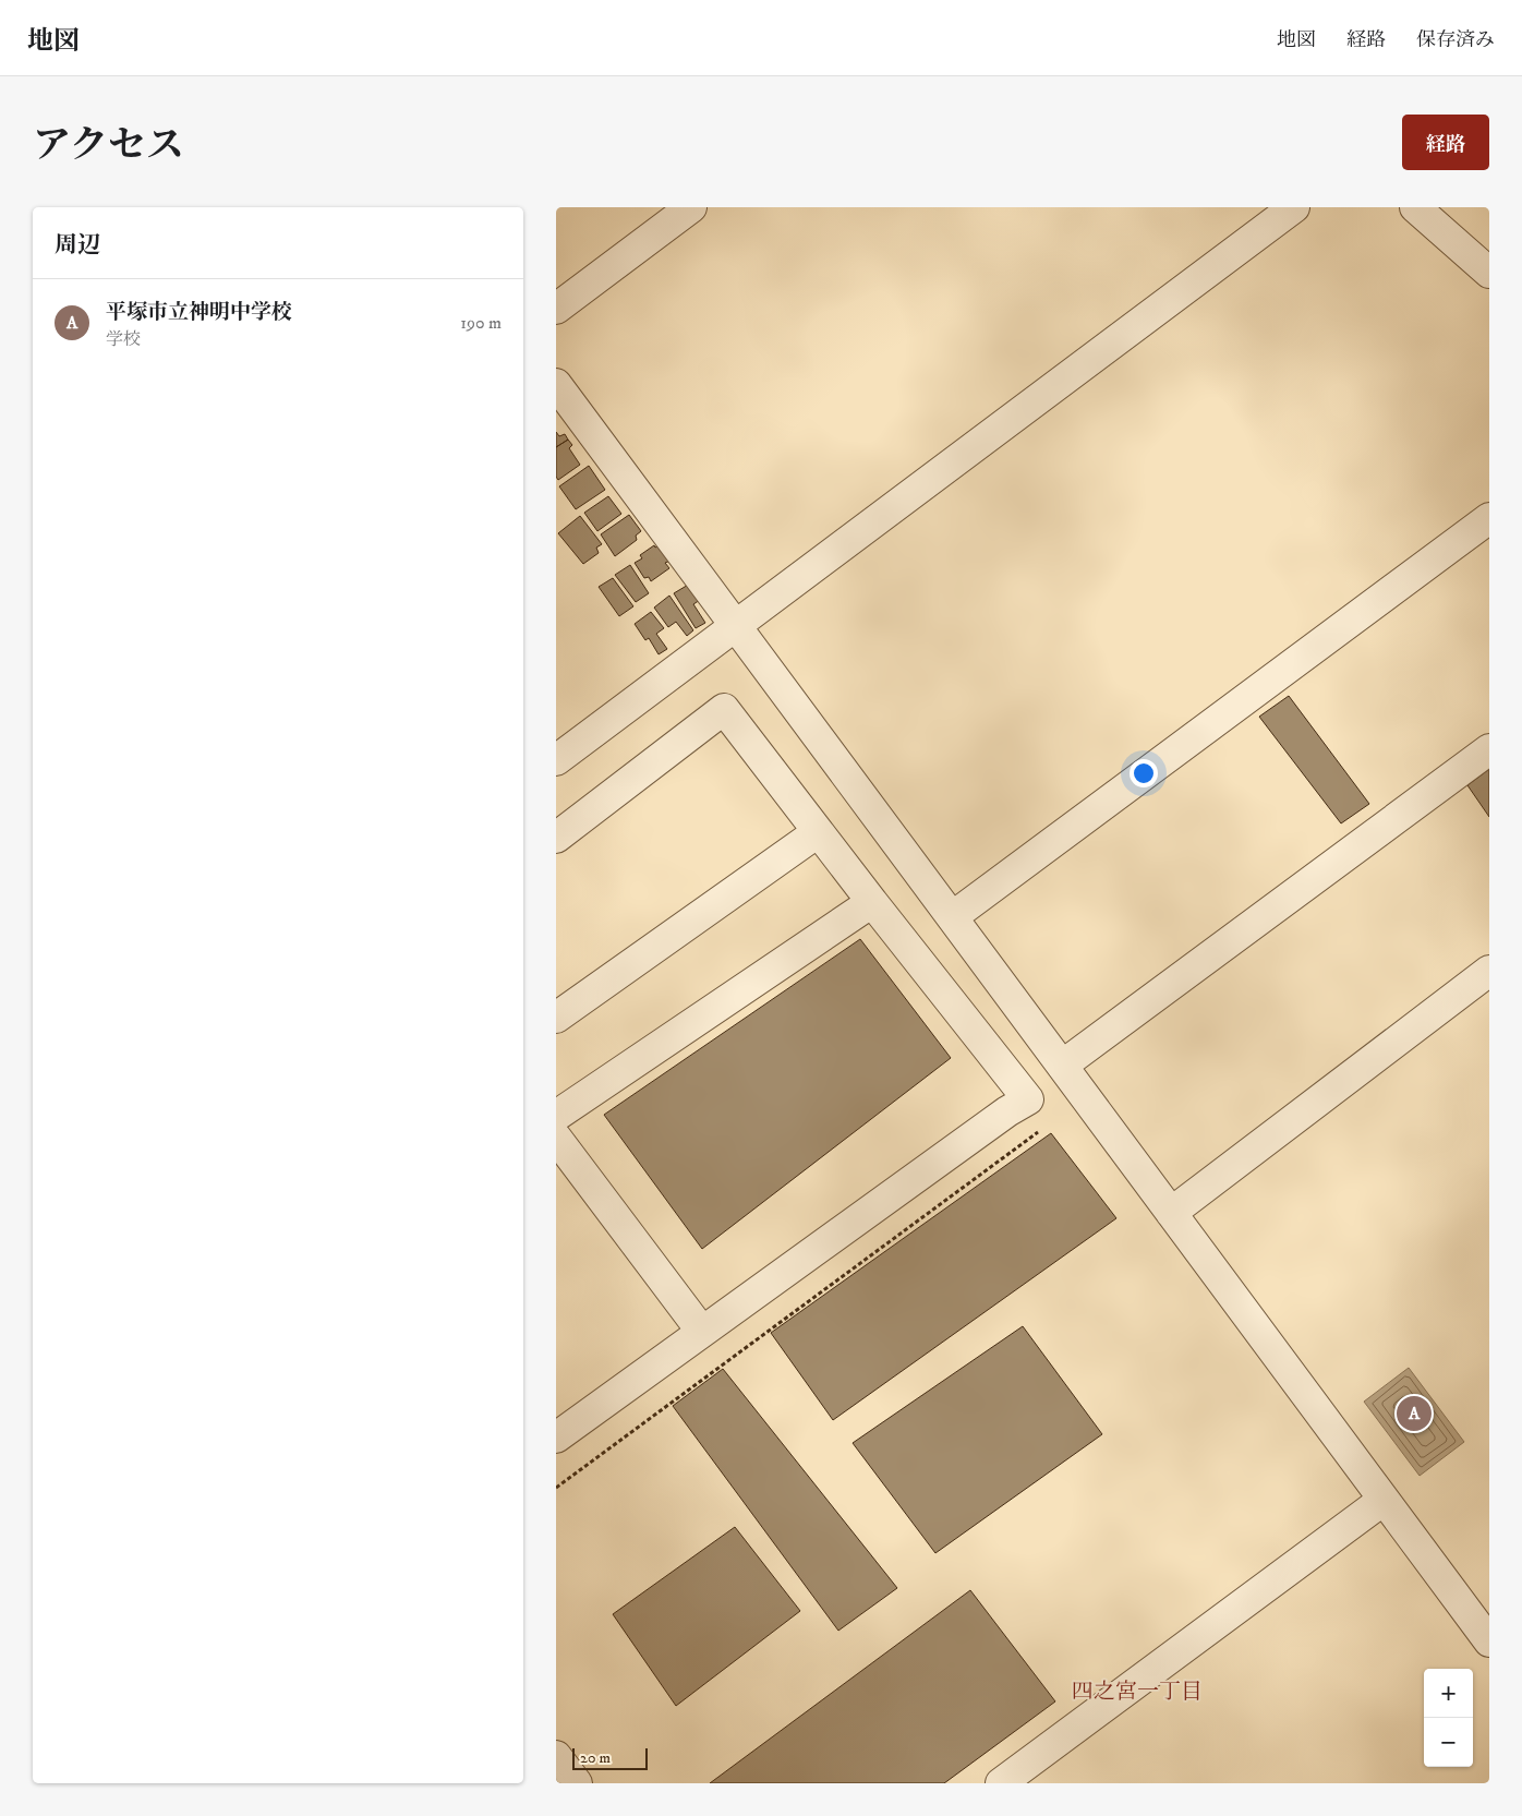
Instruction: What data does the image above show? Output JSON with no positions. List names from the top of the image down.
{
  "districts": ["四之宮一丁目"],
  "scale_bar": "20 m",
  "page": {
    "header": "地図",
    "nav": ["地図", "経路", "保存済み"],
    "title": "アクセス",
    "buttons": "経路",
    "heading": "周辺",
    "list": [
      {
        "mark": "A",
        "name": "平塚市立神明中学校",
        "note": "学校",
        "value": "190 m"
      }
    ],
    "pins": "A",
    "map_buttons": ["+", "−"],
    "scale": "20 m"
  }
}
